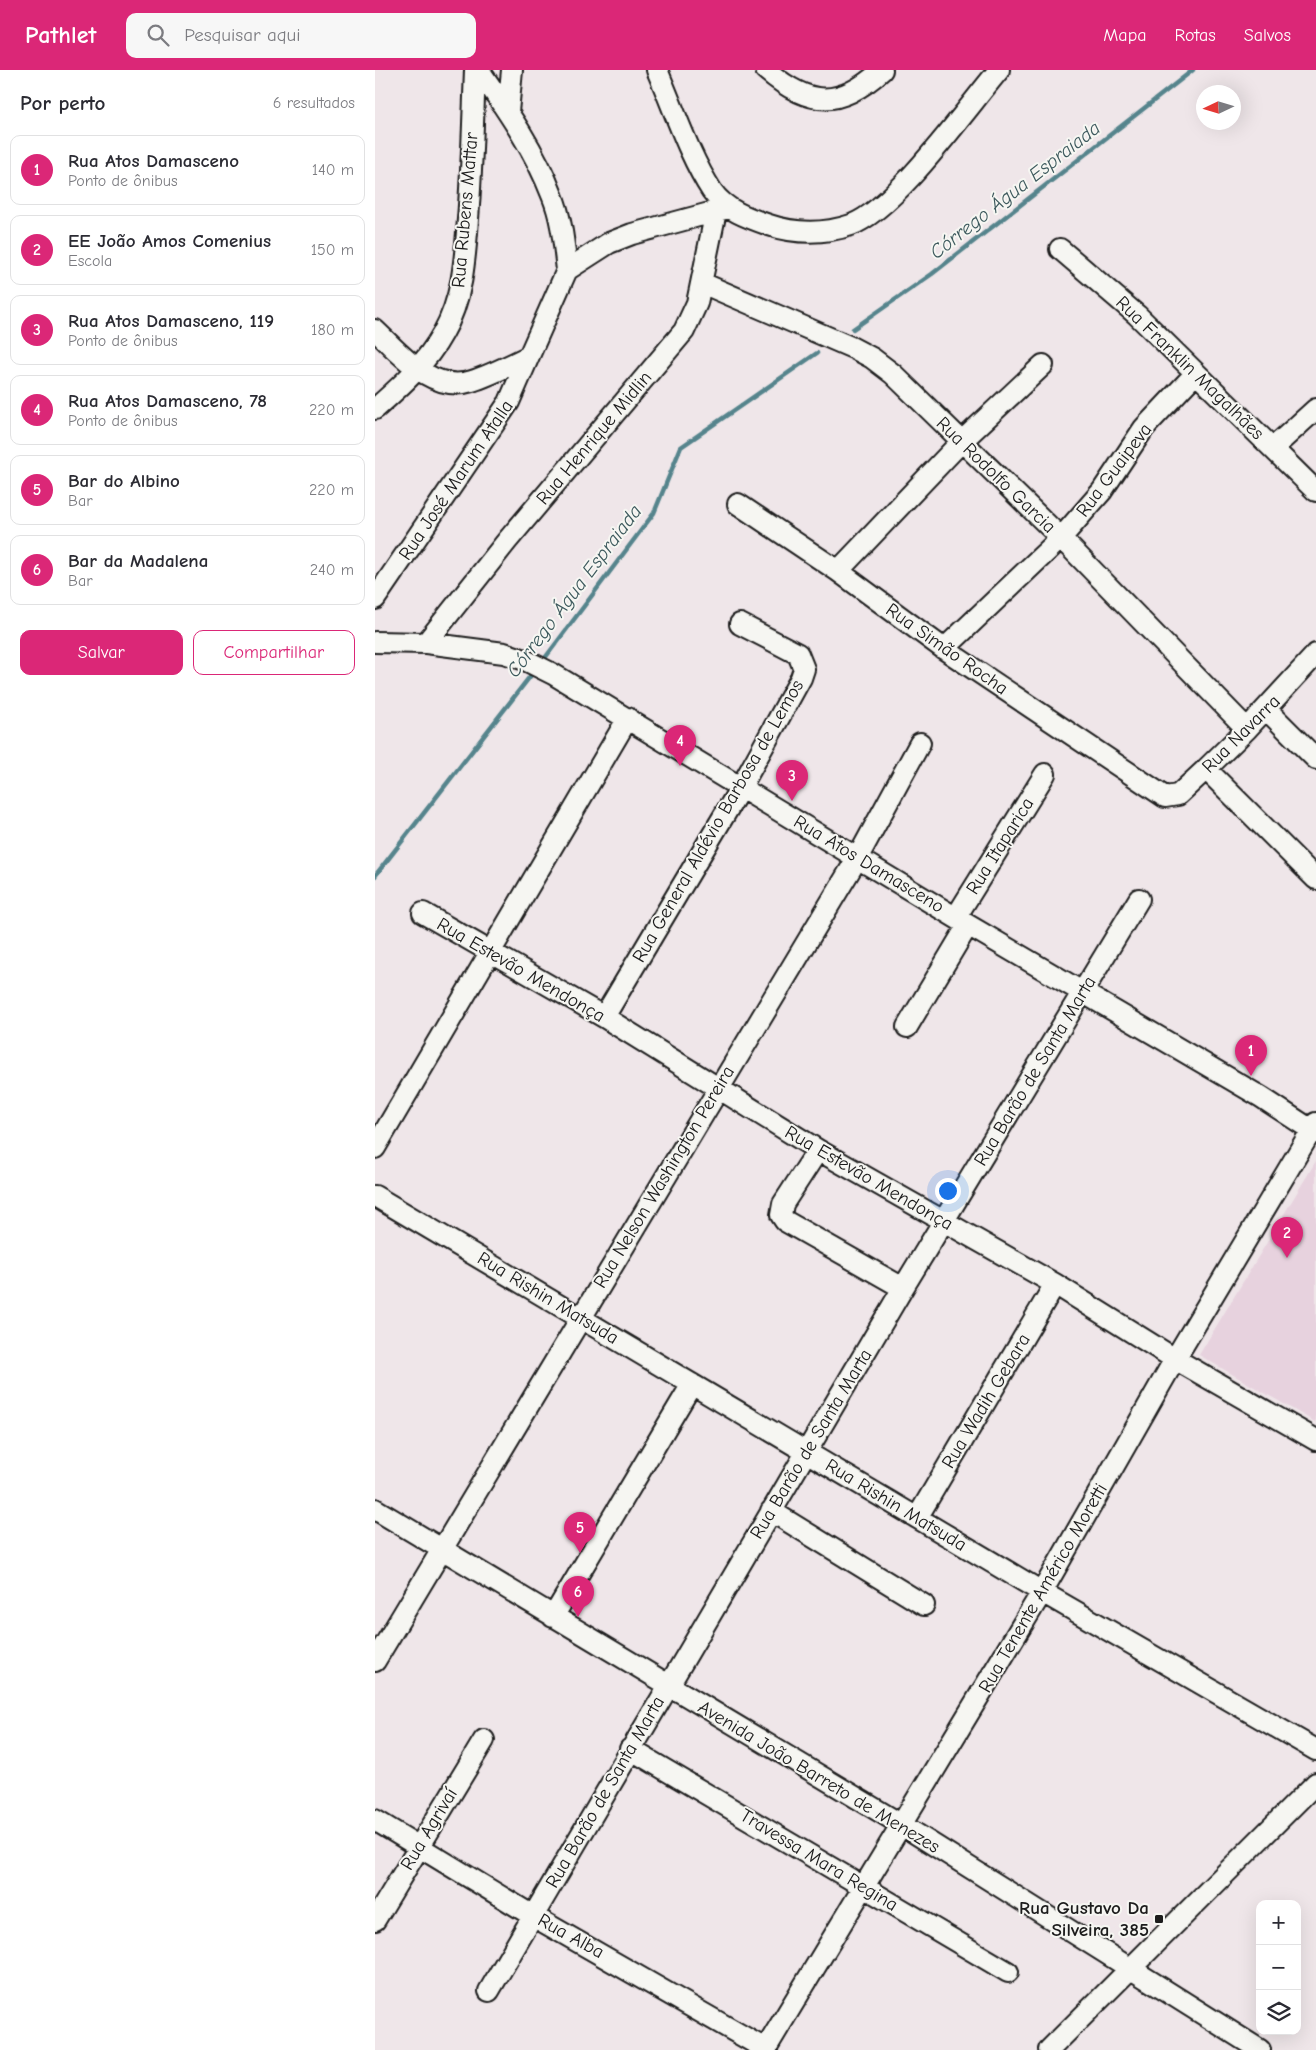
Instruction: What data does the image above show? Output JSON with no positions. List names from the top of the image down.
{
  "streets": {
    "street": [
      "Rua Rubens Mattar",
      "Rua Franklin Magalhães",
      "Rua Henrique Midlin",
      "Rua Guaipeva",
      "Rua Rodolfo Garcia",
      "Rua José Marum Atalla",
      "Rua Simão Rocha",
      "Rua Navarra",
      "Rua General Aldévio Barbosa de Lemos",
      "Rua Itaparica",
      "Rua Atos Damasceno",
      "Rua Estevão Mendonça",
      "Rua Barão de Santa Marta",
      "Rua Nelson Washington Pereira",
      "Rua Rishin Matsuda",
      "Rua Wadih Gebara",
      "Rua Tenente Américo Moretti",
      "Avenida João Barreto de Menezes",
      "Rua Agrivaí",
      "Travessa Mara Regina",
      "Rua Alba"
    ]
  },
  "crossings": [
    ["Rua Franklin Magalhães", "Rua Guaipeva"],
    ["Rua Henrique Midlin", "Rua Rodolfo Garcia"],
    ["Rua Henrique Midlin", "Rua Atos Damasceno"],
    ["Rua Guaipeva", "Rua Rodolfo Garcia"],
    ["Rua Guaipeva", "Rua Simão Rocha"],
    ["Rua Rodolfo Garcia", "Rua Navarra"],
    ["Rua Simão Rocha", "Rua Navarra"],
    ["Rua General Aldévio Barbosa de Lemos", "Rua Atos Damasceno"],
    ["Rua General Aldévio Barbosa de Lemos", "Rua Estevão Mendonça"],
    ["Rua Itaparica", "Rua Atos Damasceno"],
    ["Rua Atos Damasceno", "Rua Barão de Santa Marta"],
    ["Rua Atos Damasceno", "Rua Nelson Washington Pereira"],
    ["Rua Atos Damasceno", "Rua Tenente Américo Moretti"],
    ["Rua Estevão Mendonça", "Rua Barão de Santa Marta"],
    ["Rua Estevão Mendonça", "Rua Nelson Washington Pereira"],
    ["Rua Estevão Mendonça", "Rua Wadih Gebara"],
    ["Rua Estevão Mendonça", "Rua Tenente Américo Moretti"],
    ["Rua Barão de Santa Marta", "Rua Rishin Matsuda"],
    ["Rua Barão de Santa Marta", "Avenida João Barreto de Menezes"],
    ["Rua Barão de Santa Marta", "Travessa Mara Regina"],
    ["Rua Barão de Santa Marta", "Rua Alba"],
    ["Rua Nelson Washington Pereira", "Rua Rishin Matsuda"],
    ["Rua Nelson Washington Pereira", "Avenida João Barreto de Menezes"],
    ["Rua Rishin Matsuda", "Rua Wadih Gebara"],
    ["Rua Rishin Matsuda", "Rua Tenente Américo Moretti"],
    ["Rua Tenente Américo Moretti", "Avenida João Barreto de Menezes"],
    ["Rua Tenente Américo Moretti", "Travessa Mara Regina"],
    ["Rua Tenente Américo Moretti", "Rua Alba"],
    ["Rua Agrivaí", "Rua Alba"]
  ],
  "water": ["Córrego Água Espraiada"],
  "places": {
    "transit": ["Rua Gustavo Da Silveira, 385"]
  },
  "north": "left",
  "page": {
    "header": "Pathlet",
    "search": "Pesquisar aqui",
    "nav": ["Mapa", "Rotas", "Salvos"],
    "heading": ["Por perto", "6 resultados"],
    "list": [
      {
        "mark": "1",
        "name": "Rua Atos Damasceno",
        "note": "Ponto de ônibus",
        "value": "140 m"
      },
      {
        "mark": "2",
        "name": "EE João Amos Comenius",
        "note": "Escola",
        "value": "150 m"
      },
      {
        "mark": "3",
        "name": "Rua Atos Damasceno, 119",
        "note": "Ponto de ônibus",
        "value": "180 m"
      },
      {
        "mark": "4",
        "name": "Rua Atos Damasceno, 78",
        "note": "Ponto de ônibus",
        "value": "220 m"
      },
      {
        "mark": "5",
        "name": "Bar do Albino",
        "note": "Bar",
        "value": "220 m"
      },
      {
        "mark": "6",
        "name": "Bar da Madalena",
        "note": "Bar",
        "value": "240 m"
      }
    ],
    "buttons": ["Salvar", "Compartilhar"],
    "pins": [
      "4",
      "3",
      "1",
      "2",
      "5",
      "6"
    ],
    "map_buttons": ["+", "−"]
  }
}
